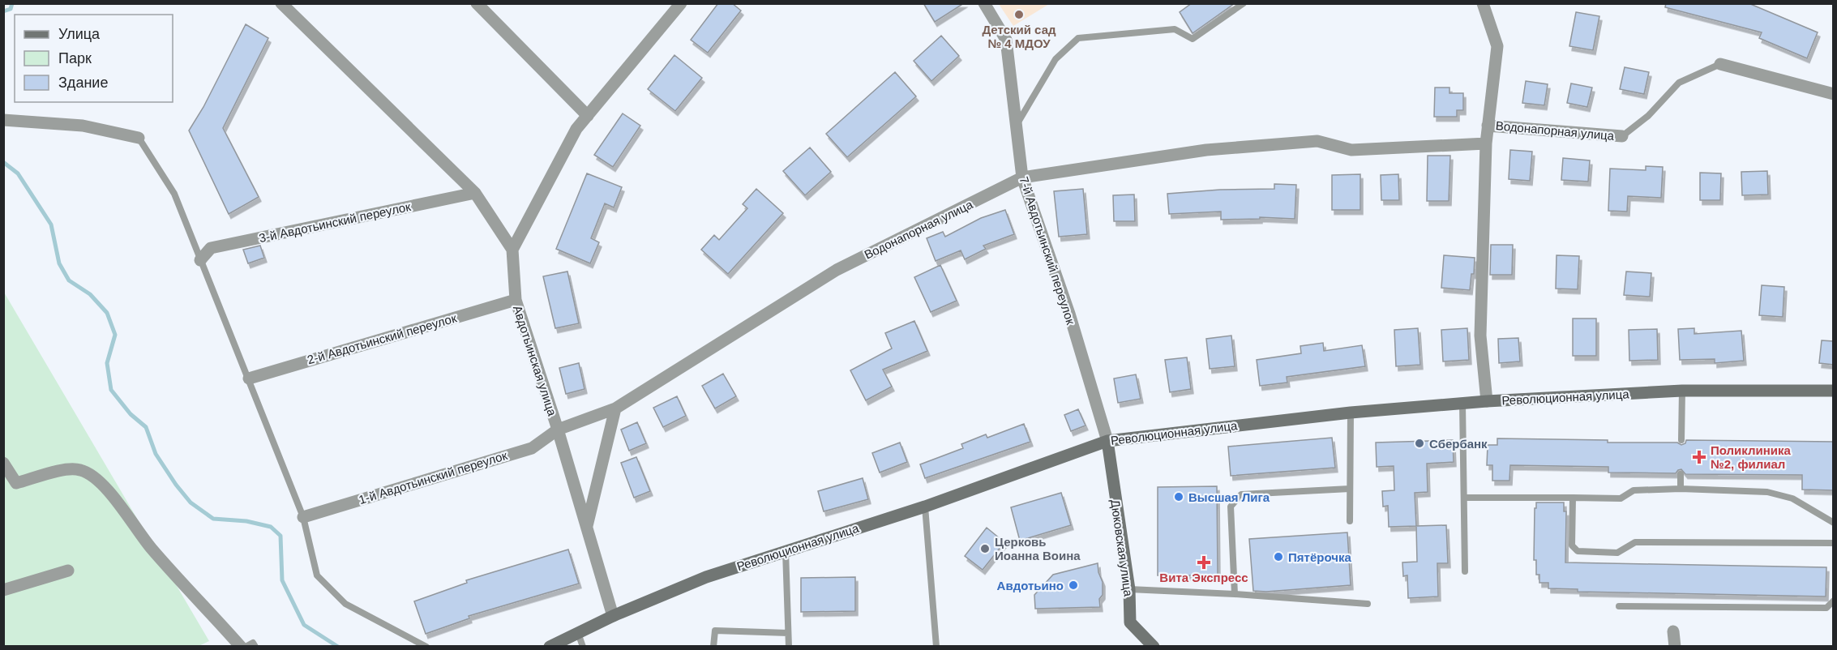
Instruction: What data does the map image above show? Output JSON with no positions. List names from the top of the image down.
{
  "streets": {
    "main road": ["Революционная улица", "Дюковская улица"],
    "street": [
      "Водонапорная улица",
      "3-й Авдотьинский переулок",
      "7-й Авдотьинский переулок",
      "2-й Авдотьинский переулок",
      "Авдотьинская улица",
      "1-й Авдотьинский переулок"
    ]
  },
  "crossings": [
    ["Водонапорная улица", "7-й Авдотьинский переулок"],
    ["Водонапорная улица", "Авдотьинская улица"],
    ["Водонапорная улица", "1-й Авдотьинский переулок"],
    ["7-й Авдотьинский переулок", "Революционная улица"],
    ["7-й Авдотьинский переулок", "Дюковская улица"],
    ["2-й Авдотьинский переулок", "Авдотьинская улица"],
    ["Авдотьинская улица", "Революционная улица"],
    ["Авдотьинская улица", "1-й Авдотьинский переулок"],
    ["Революционная улица", "Дюковская улица"]
  ],
  "places": {
    "other": [
      "Детский сад № 4 МДОУ",
      "Сбербанк",
      "Высшая Лига",
      "Церковь Иоанна Воина",
      "Пятёрочка",
      "Авдотьино"
    ],
    "health": ["Поликлиника №2, филиал", "Вита Экспресс"]
  },
  "legend": ["Улица", "Парк", "Здание"]
}
